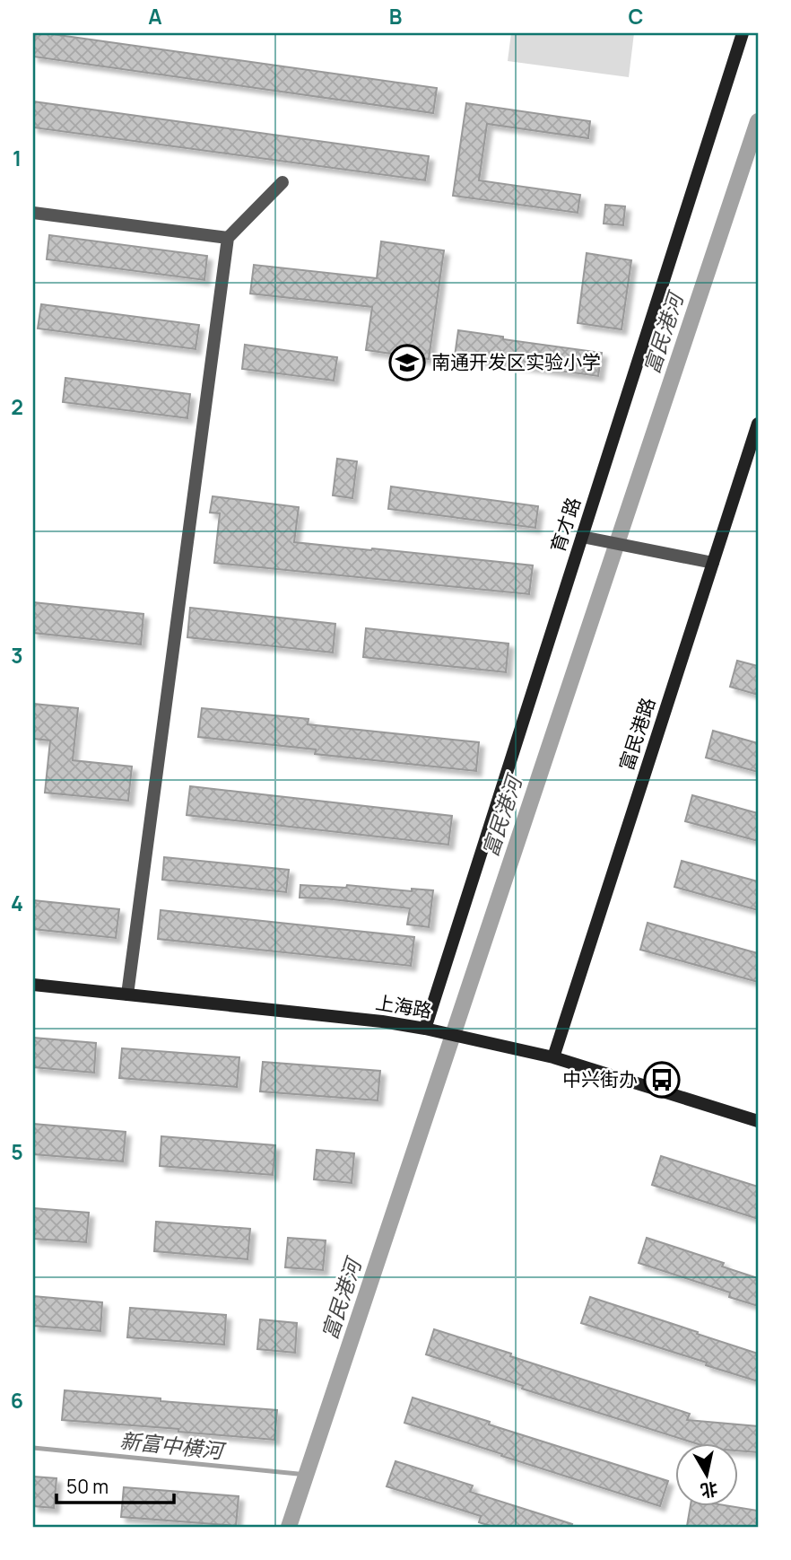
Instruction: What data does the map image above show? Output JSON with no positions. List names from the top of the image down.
{
  "streets": {
    "street": ["育才路", "富民港路", "上海路"]
  },
  "crossings": [
    ["育才路", "上海路"],
    ["富民港路", "上海路"]
  ],
  "water": ["富民港河", "新富中横河"],
  "places": {
    "school or university": ["南通开发区实验小学"],
    "bus stop": ["中兴街办"]
  },
  "scale_bar": "50 m",
  "north": "bottom",
  "grid": {
    "columns": ["A", "B", "C"],
    "rows": [
      "1",
      "2",
      "3",
      "4",
      "5",
      "6"
    ]
  }
}
